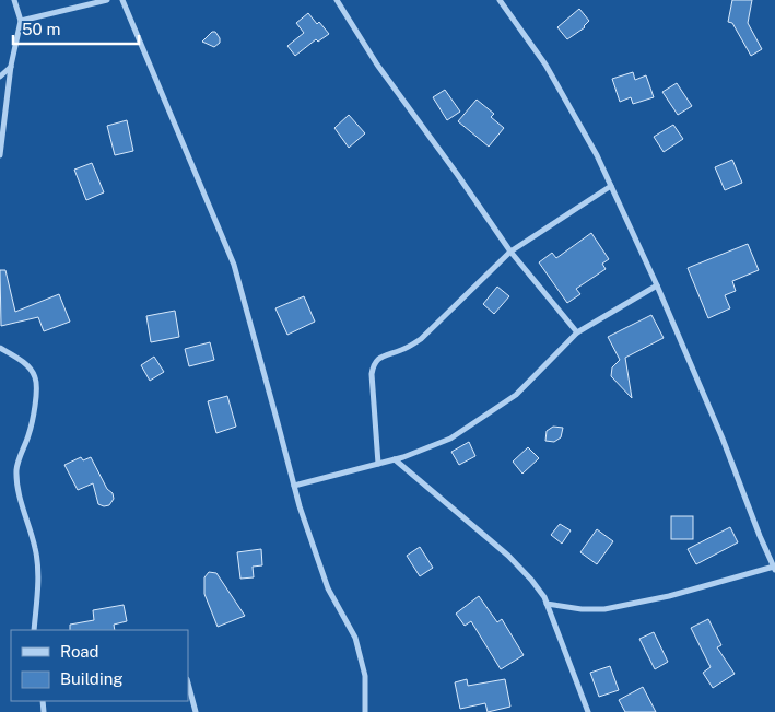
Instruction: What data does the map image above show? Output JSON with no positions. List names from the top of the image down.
{
  "legend": ["Road", "Building"],
  "scale_bar": "50 m"
}
